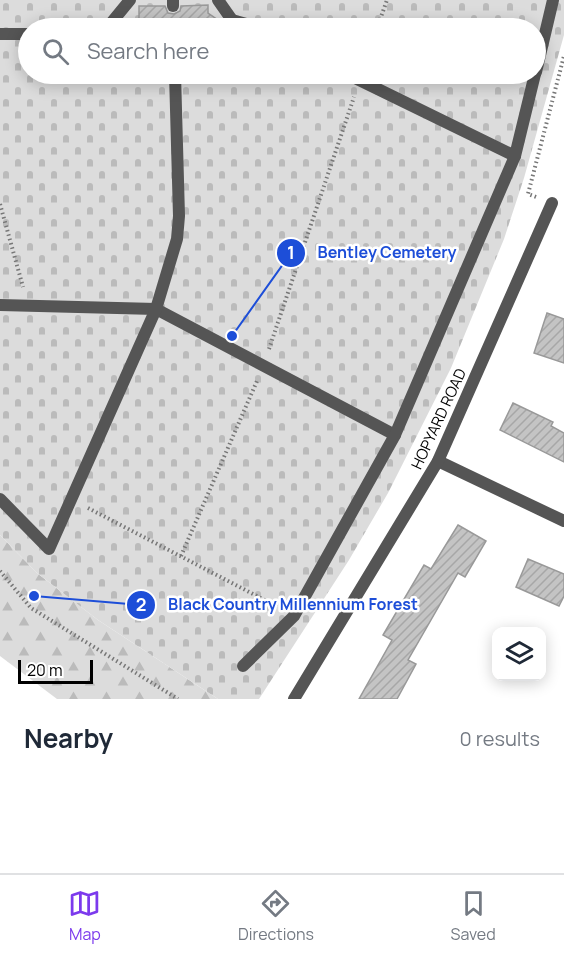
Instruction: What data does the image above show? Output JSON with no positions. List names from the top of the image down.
{
  "streets": {
    "street": ["HOPYARD ROAD"]
  },
  "places": ["Bentley Cemetery", "Black Country Millennium Forest"],
  "scale_bar": "20 m",
  "page": {
    "search": "Search here",
    "scale": "20 m",
    "heading": ["Nearby", "0 results"],
    "nav": ["Map", "Directions", "Saved"]
  }
}
